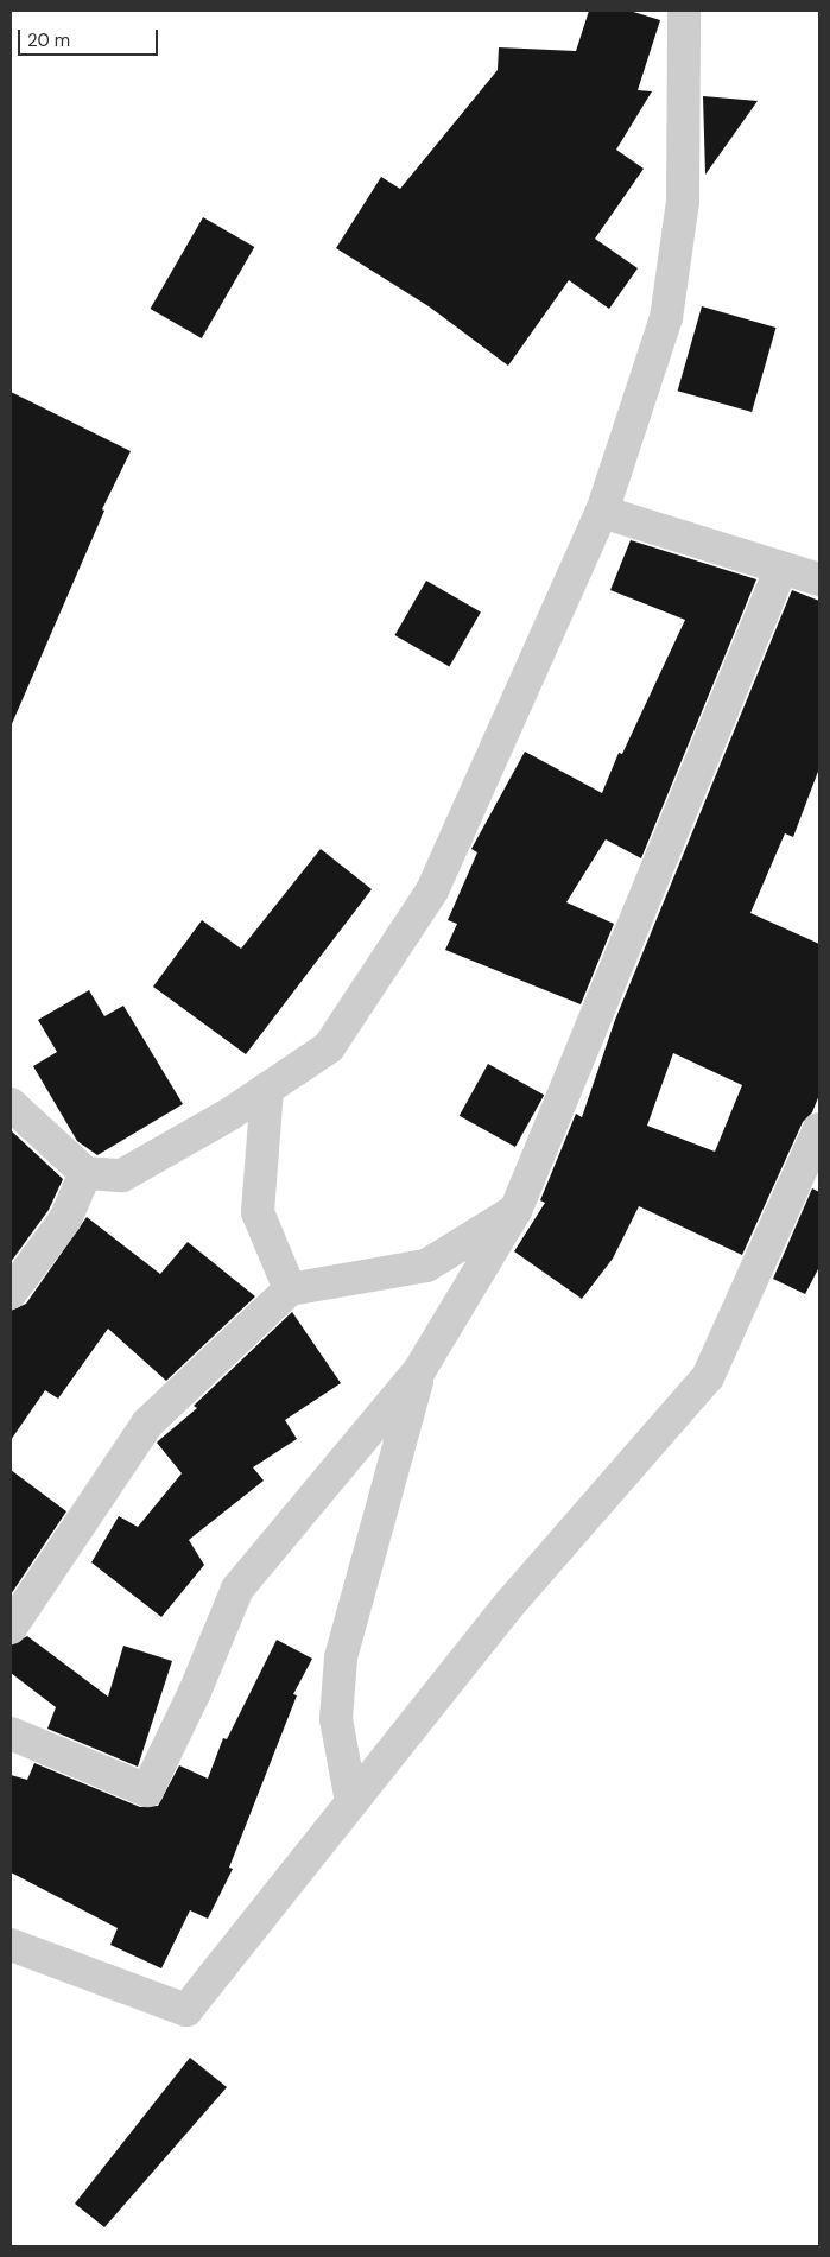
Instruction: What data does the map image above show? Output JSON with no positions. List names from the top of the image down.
{
  "scale_bar": "20 m"
}
